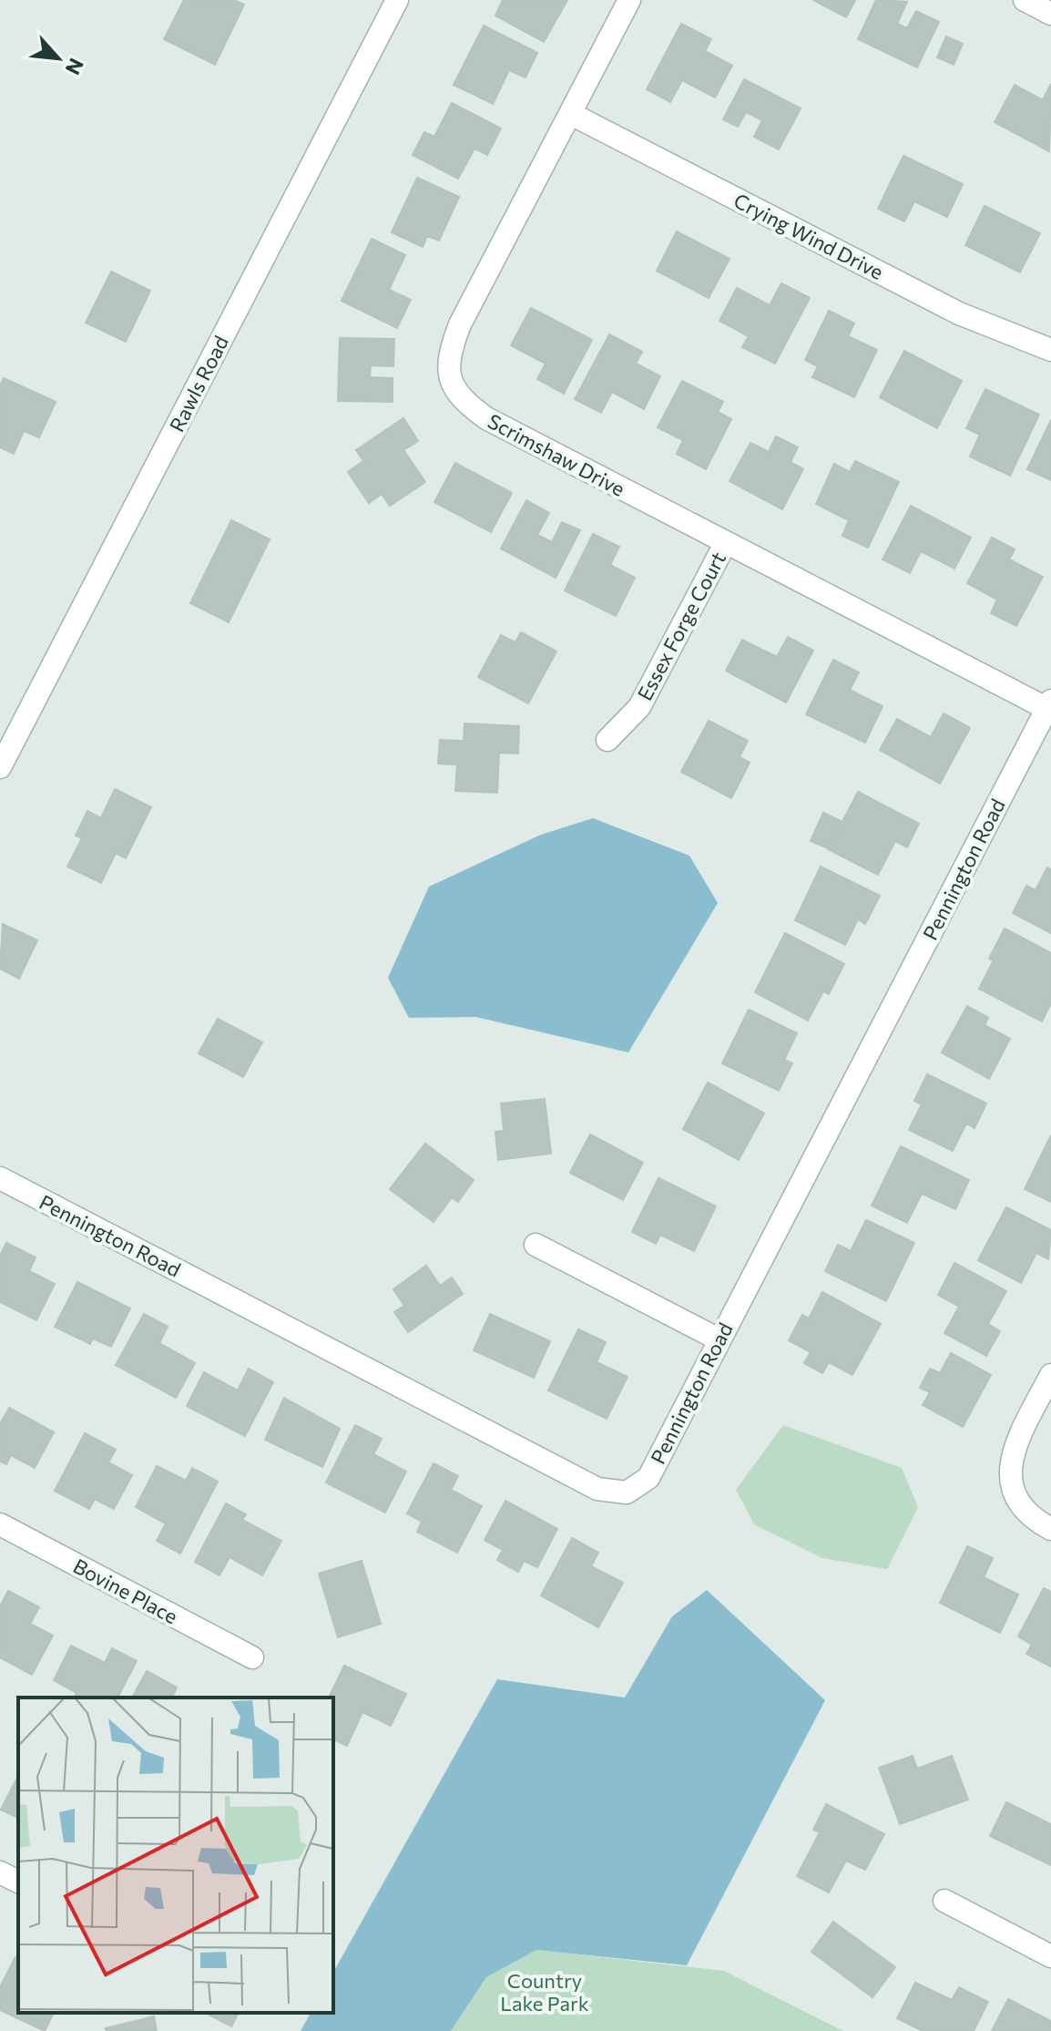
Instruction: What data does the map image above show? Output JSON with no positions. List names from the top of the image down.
{
  "streets": {
    "street": [
      "Crying Wind Drive",
      "Rawls Road",
      "Scrimshaw Drive",
      "Essex Forge Court",
      "Pennington Road",
      "Bovine Place"
    ]
  },
  "crossings": [
    ["Crying Wind Drive", "Scrimshaw Drive"],
    ["Scrimshaw Drive", "Essex Forge Court"],
    ["Scrimshaw Drive", "Pennington Road"]
  ],
  "parks": ["Country Lake Park"],
  "north": "bottom right"
}
